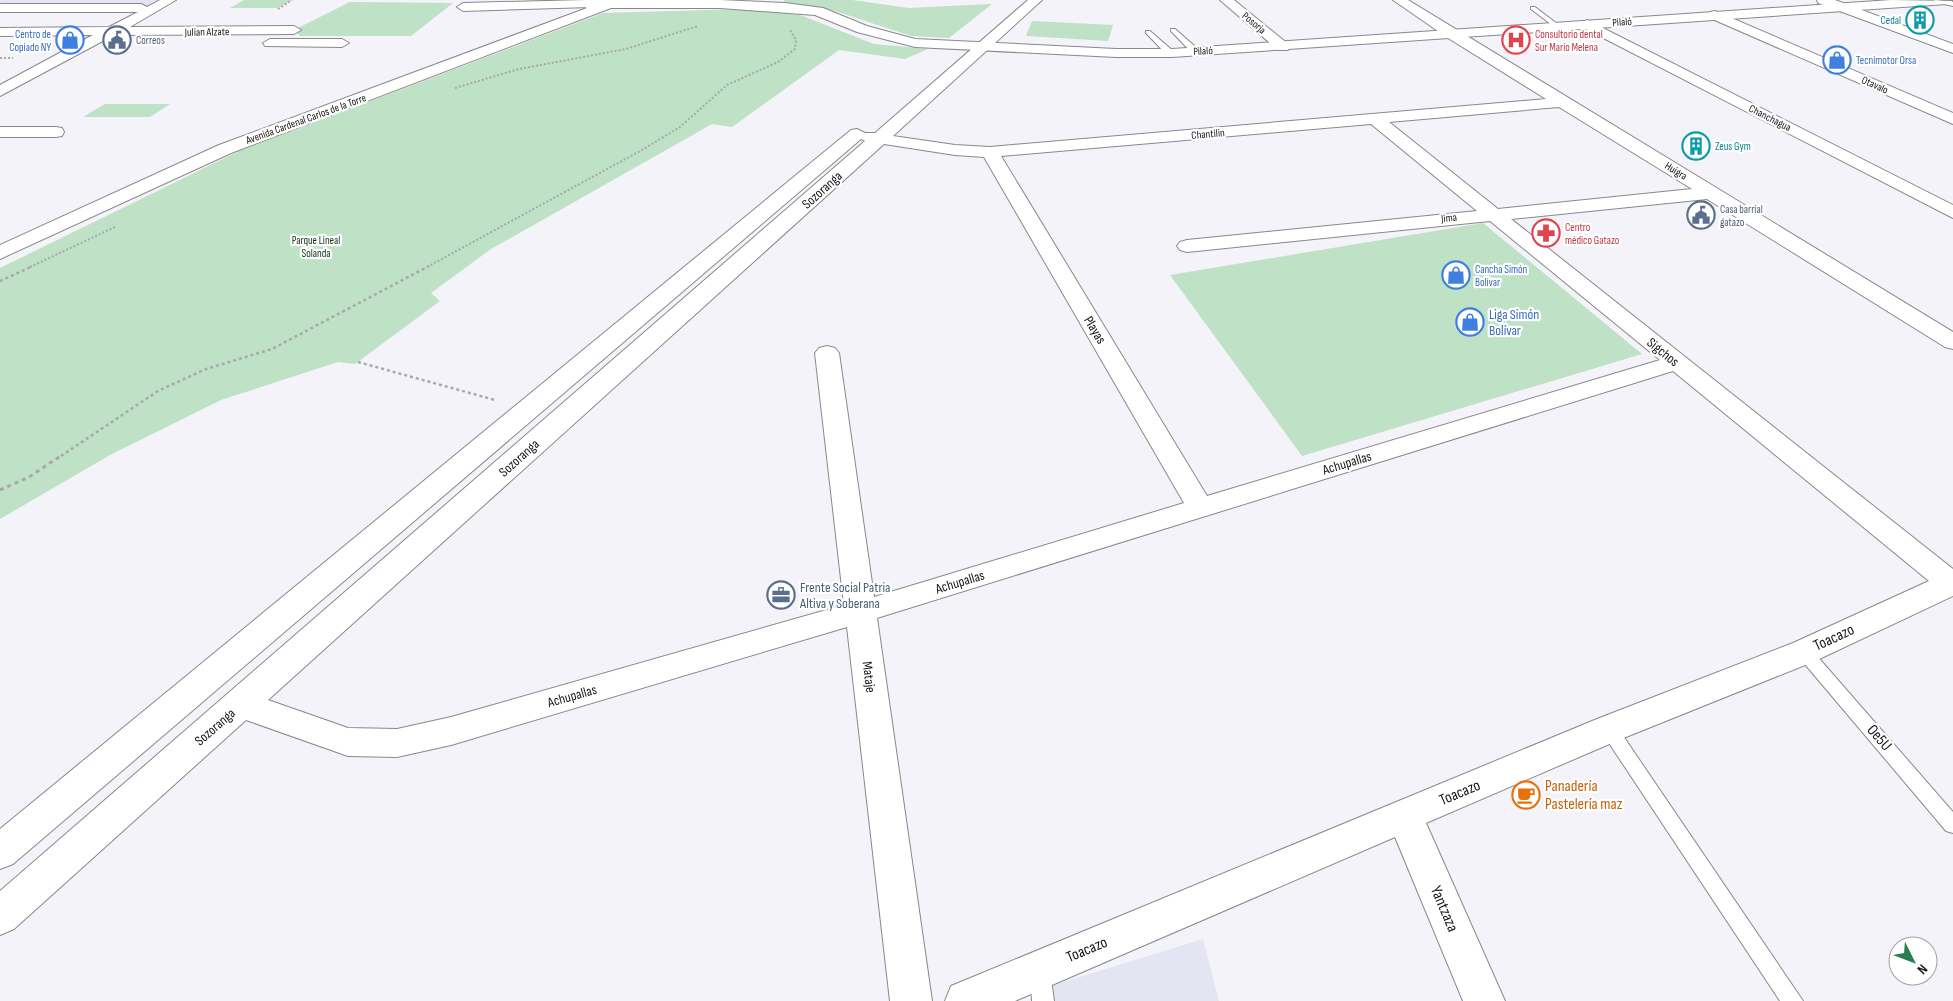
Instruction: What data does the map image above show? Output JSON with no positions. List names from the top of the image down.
{
  "streets": {
    "street": [
      "Pilaló",
      "Posorja",
      "Julian Alzate",
      "Otavalo",
      "Chanchagua",
      "Avenida Cardenal Carlos de la Torre",
      "Chantilin",
      "Huigra",
      "Sozoranga",
      "Jima",
      "Playas",
      "Sigchos",
      "Achupallas",
      "Toacazo",
      "Mataje",
      "Yantzaza"
    ],
    "lane": ["Oe5U"]
  },
  "crossings": [
    ["Pilaló", "Posorja"],
    ["Pilaló", "Otavalo"],
    ["Pilaló", "Chanchagua"],
    ["Pilaló", "Avenida Cardenal Carlos de la Torre"],
    ["Pilaló", "Huigra"],
    ["Pilaló", "Sozoranga"],
    ["Chantilin", "Huigra"],
    ["Chantilin", "Sozoranga"],
    ["Chantilin", "Playas"],
    ["Chantilin", "Sigchos"],
    ["Huigra", "Jima"],
    ["Sozoranga", "Achupallas"],
    ["Jima", "Sigchos"],
    ["Playas", "Achupallas"],
    ["Sigchos", "Achupallas"],
    ["Sigchos", "Toacazo"],
    ["Achupallas", "Mataje"],
    ["Toacazo", "Oe5U"],
    ["Toacazo", "Yantzaza"]
  ],
  "parks": ["Parque Lineal Solanda"],
  "places": {
    "building": ["Cedal", "Zeus Gym"],
    "shop": [
      "Centro de Copiado NY",
      "Tecnimotor Orsa",
      "Cancha Simón Bolívar",
      "Liga Simón Bolívar"
    ],
    "public building": ["Correos", "Casa barrial gatazo"],
    "hospital": ["Consultorio dental Sur Mario Melena"],
    "pharmacy": ["Centro médico Gatazo"],
    "office": ["Frente Social Patria Altiva y Soberana"],
    "cafe": ["Panadería Pastelería maz"]
  },
  "north": "bottom right"
}
